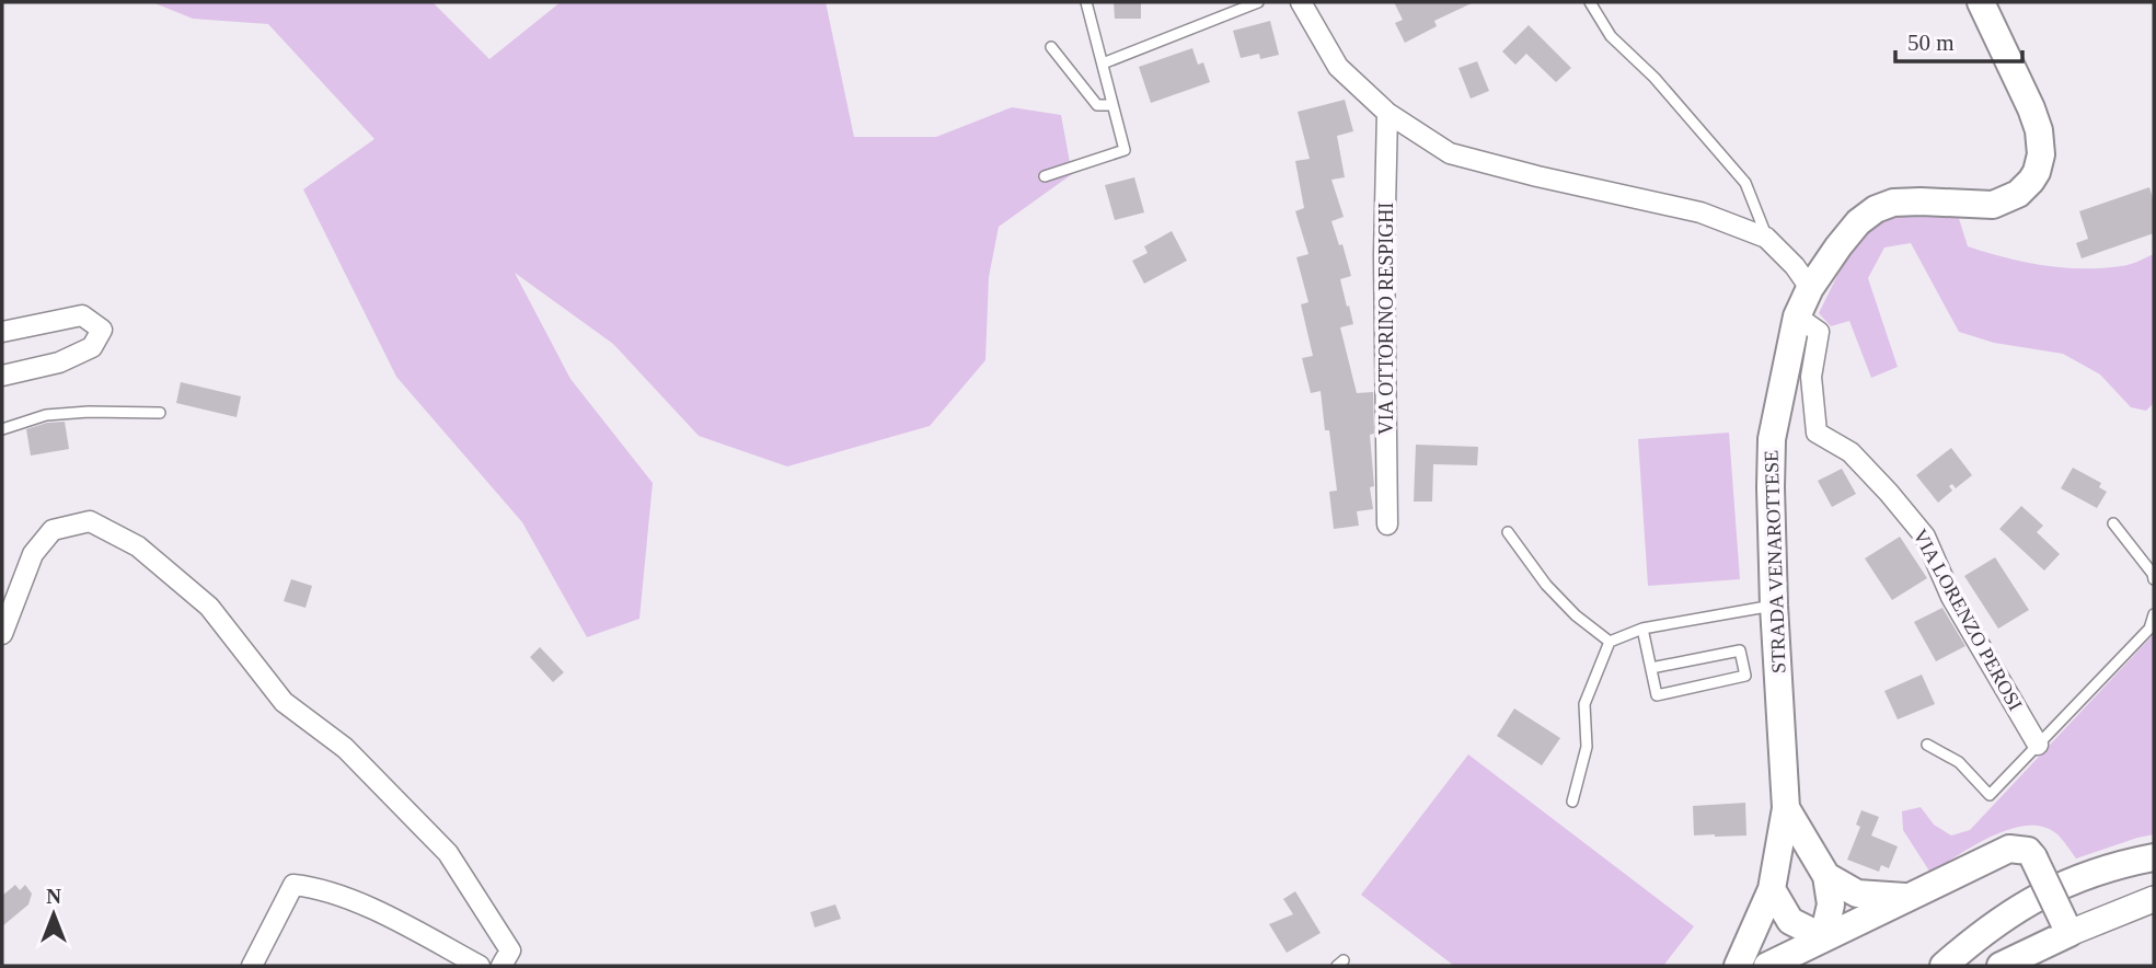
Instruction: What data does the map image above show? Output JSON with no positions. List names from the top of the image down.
{
  "streets": {
    "main road": ["STRADA VENAROTTESE"],
    "street": ["VIA OTTORINO RESPIGHI", "VIA LORENZO PEROSI"]
  },
  "crossings": [
    ["STRADA VENAROTTESE", "VIA LORENZO PEROSI"]
  ],
  "scale_bar": "50 m",
  "north": "top"
}
